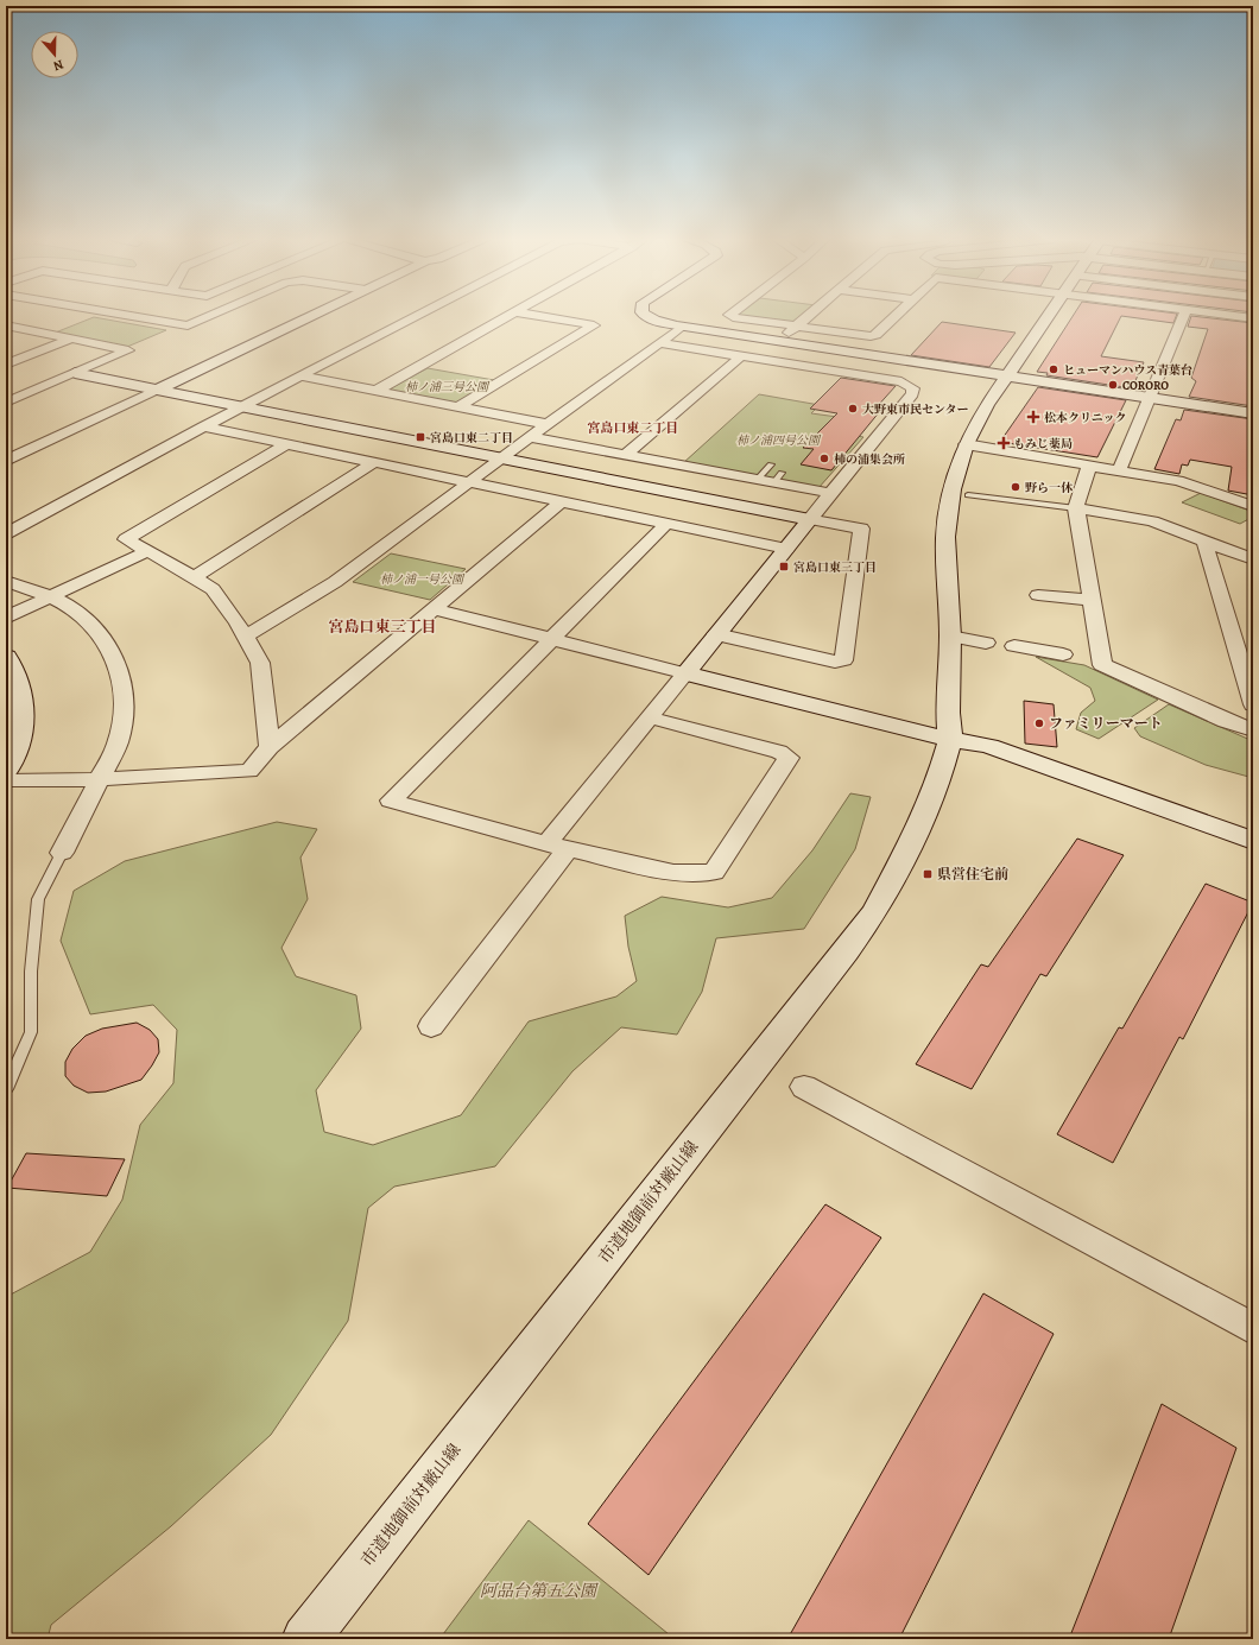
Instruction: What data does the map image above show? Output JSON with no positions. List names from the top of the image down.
{
  "streets": {
    "street": ["市道地御前対厳山線"]
  },
  "districts": ["宮島口東二丁目", "宮島口東三丁目"],
  "parks": [
    "柿ノ浦三号公園",
    "柿ノ浦四号公園",
    "柿ノ浦一号公園",
    "阿品台第五公園"
  ],
  "places": {
    "other": [
      "ヒューマンハウス青葉台",
      "CORORO",
      "大野東市民センター",
      "柿の浦集会所",
      "野ら一休",
      "ファミリーマート"
    ],
    "health": ["松本クリニック", "もみじ薬局"],
    "transit": ["宮島口東二丁目", "宮島口東三丁目", "県営住宅前"]
  },
  "north": "bottom"
}
